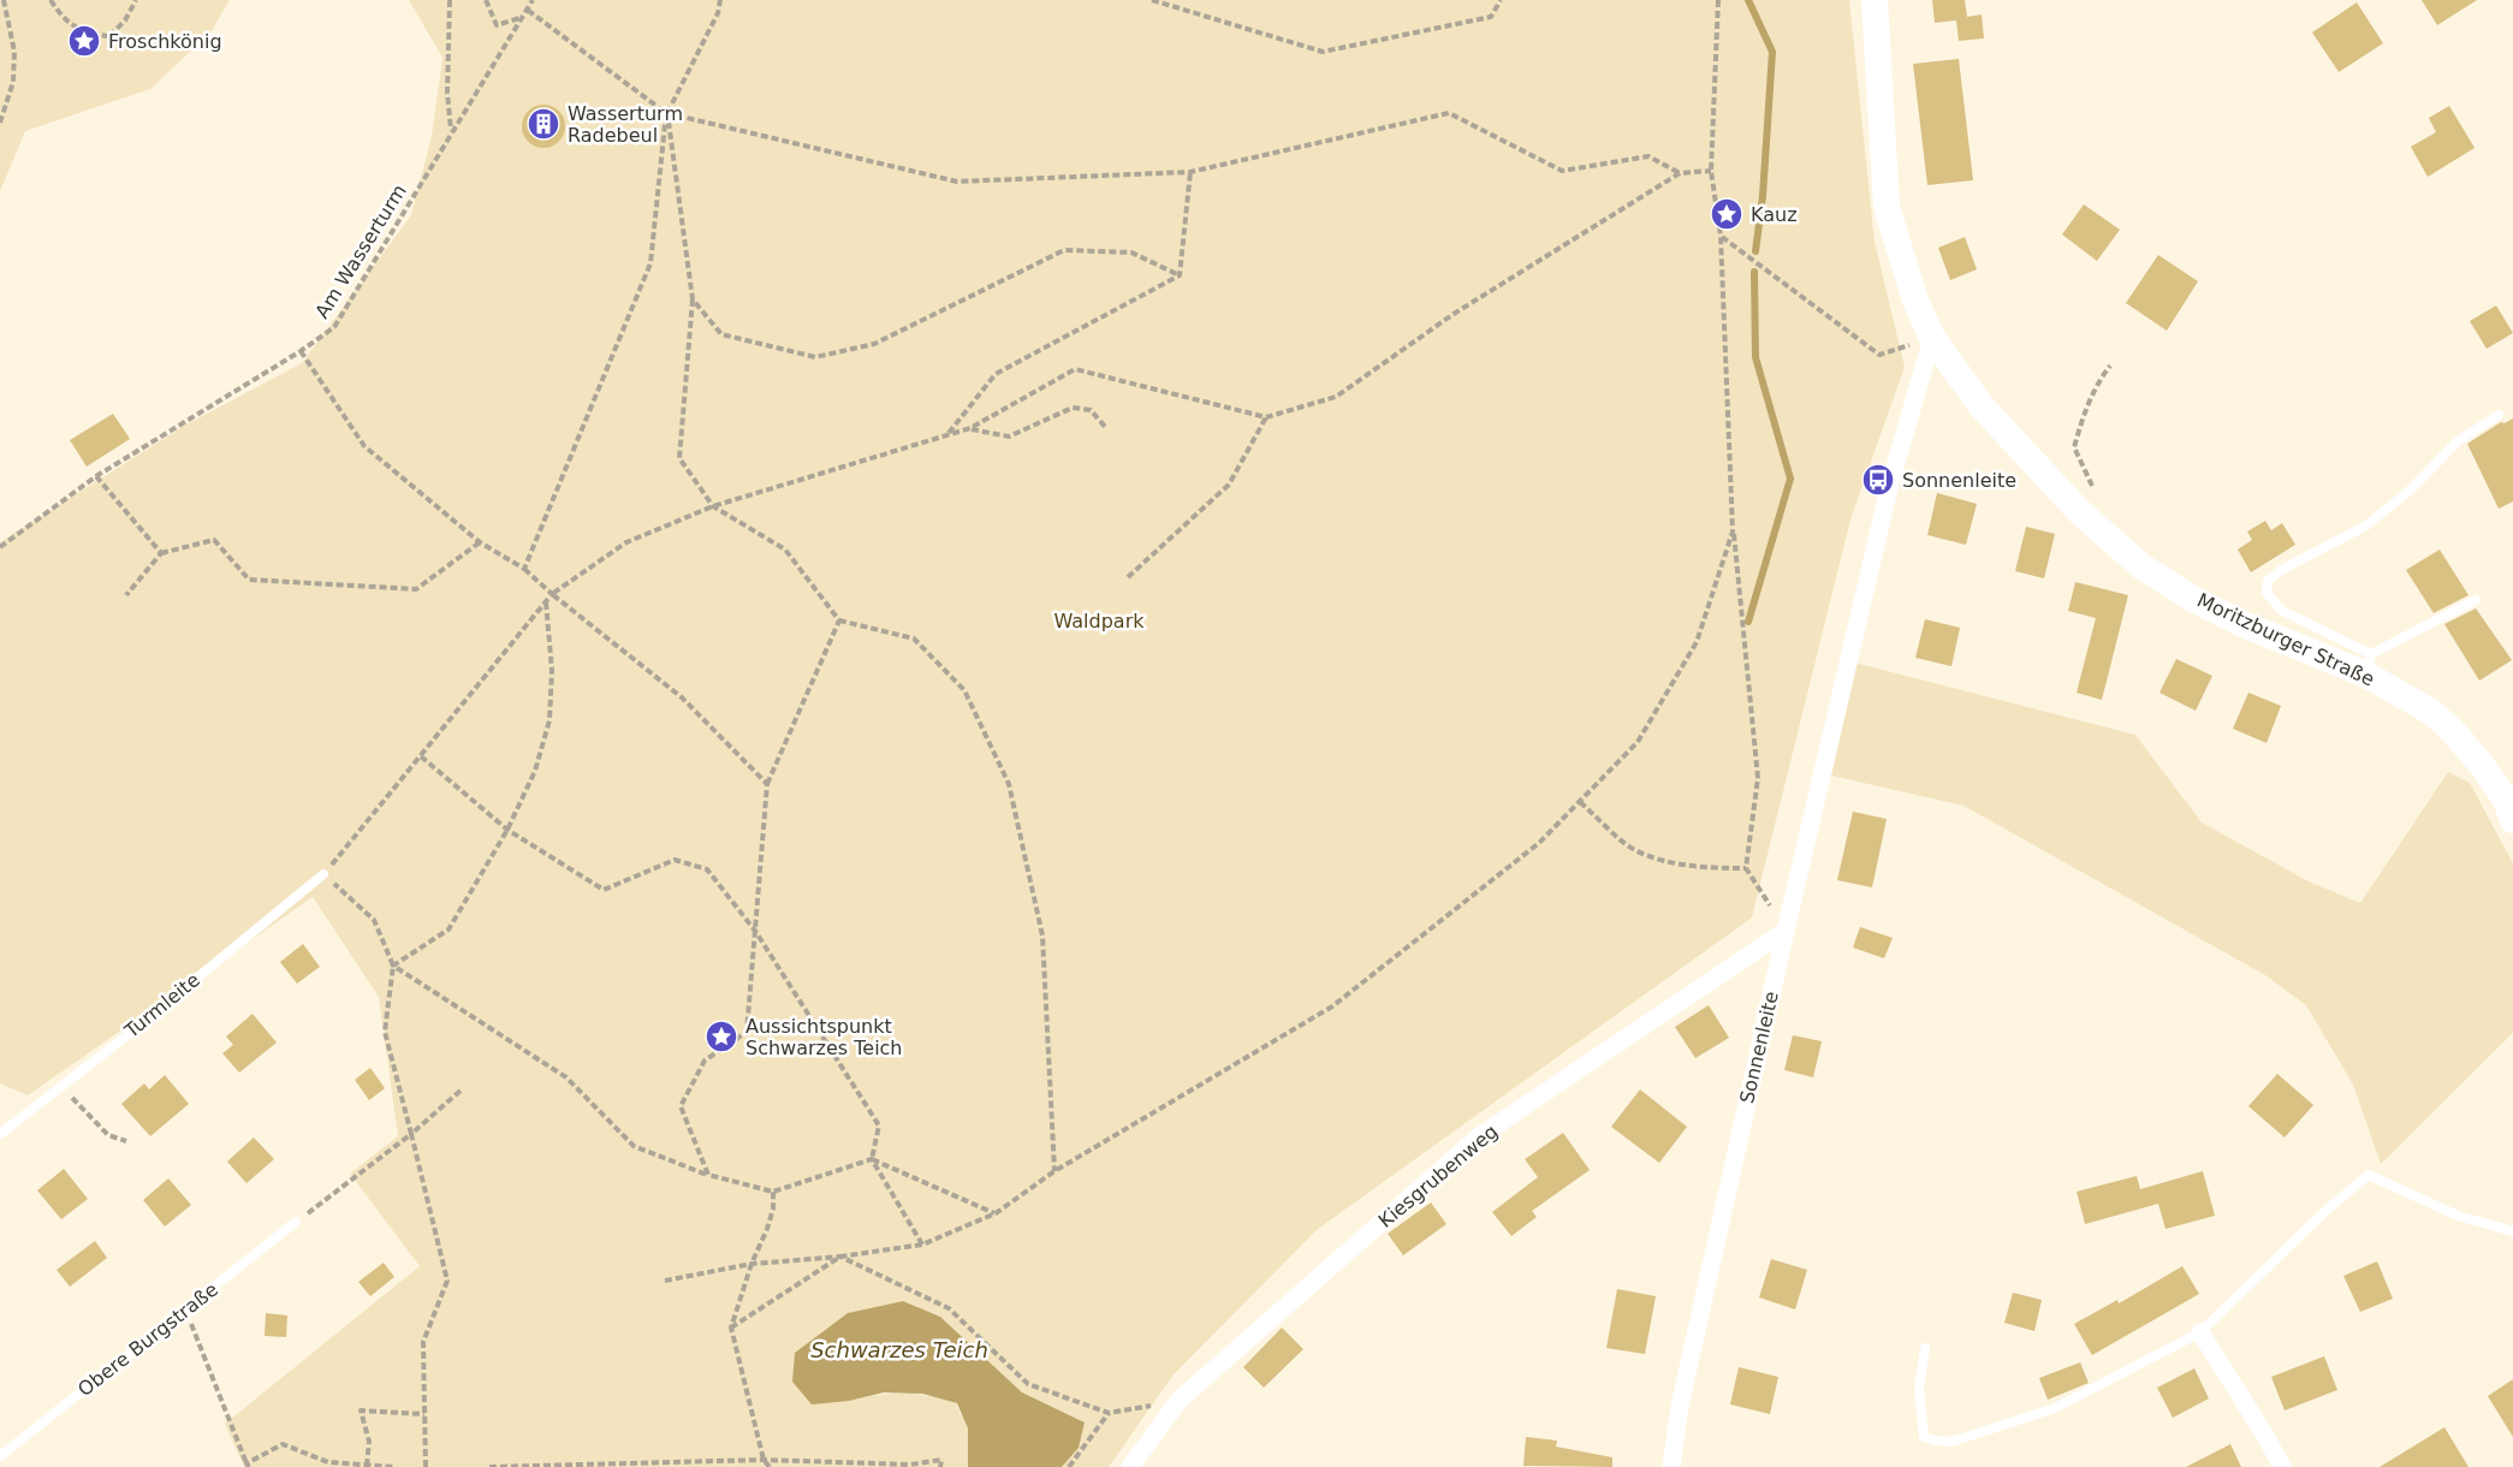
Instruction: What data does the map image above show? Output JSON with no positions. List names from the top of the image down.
{
  "streets": {
    "street": ["Moritzburger Straße", "Sonnenleite", "Kiesgrubenweg"],
    "lane": ["Turmleite", "Obere Burgstraße"],
    "path": ["Am Wasserturm"]
  },
  "crossings": [
    ["Moritzburger Straße", "Sonnenleite"],
    ["Sonnenleite", "Kiesgrubenweg"]
  ],
  "water": ["Schwarzes Teich"],
  "parks": ["Waldpark"],
  "places": {
    "place": ["Froschkönig", "Kauz", "Aussichtspunkt Schwarzes Teich"],
    "building": ["Wasserturm Radebeul"],
    "bus stop": ["Sonnenleite"]
  }
}
